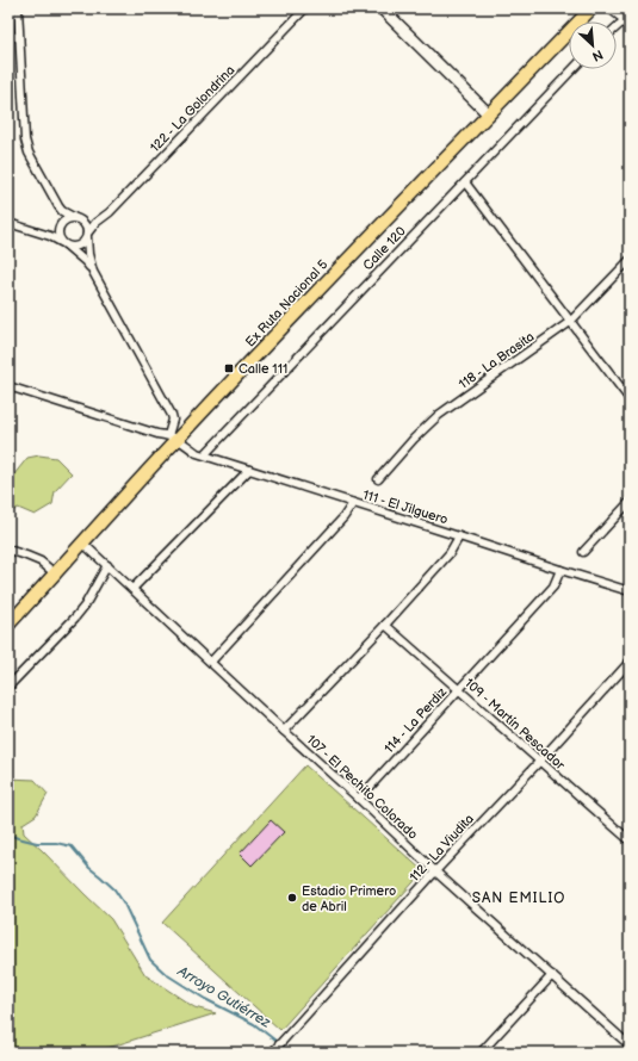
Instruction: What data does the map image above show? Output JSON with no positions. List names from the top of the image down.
{
  "streets": {
    "main road": ["Ex Ruta Nacional 5"],
    "street": [
      "122 - La Golondrina",
      "Calle 120",
      "118 - La Brasita",
      "111 - El Jilguero",
      "114 - La Perdiz",
      "109 - Martín Pescador",
      "107 - El Pechito Colorado",
      "112 - La Viudita"
    ]
  },
  "crossings": [
    ["Calle 120", "111 - El Jilguero"],
    ["Ex Ruta Nacional 5", "111 - El Jilguero"],
    ["Ex Ruta Nacional 5", "107 - El Pechito Colorado"],
    ["111 - El Jilguero", "114 - La Perdiz"],
    ["114 - La Perdiz", "109 - Martín Pescador"],
    ["114 - La Perdiz", "107 - El Pechito Colorado"],
    ["109 - Martín Pescador", "112 - La Viudita"],
    ["107 - El Pechito Colorado", "112 - La Viudita"]
  ],
  "districts": ["SAN EMILIO"],
  "water": ["Arroyo Gutiérrez"],
  "places": {
    "transit": ["Calle 111"],
    "other": ["Estadio Primero de Abril"]
  },
  "north": "bottom right"
}
